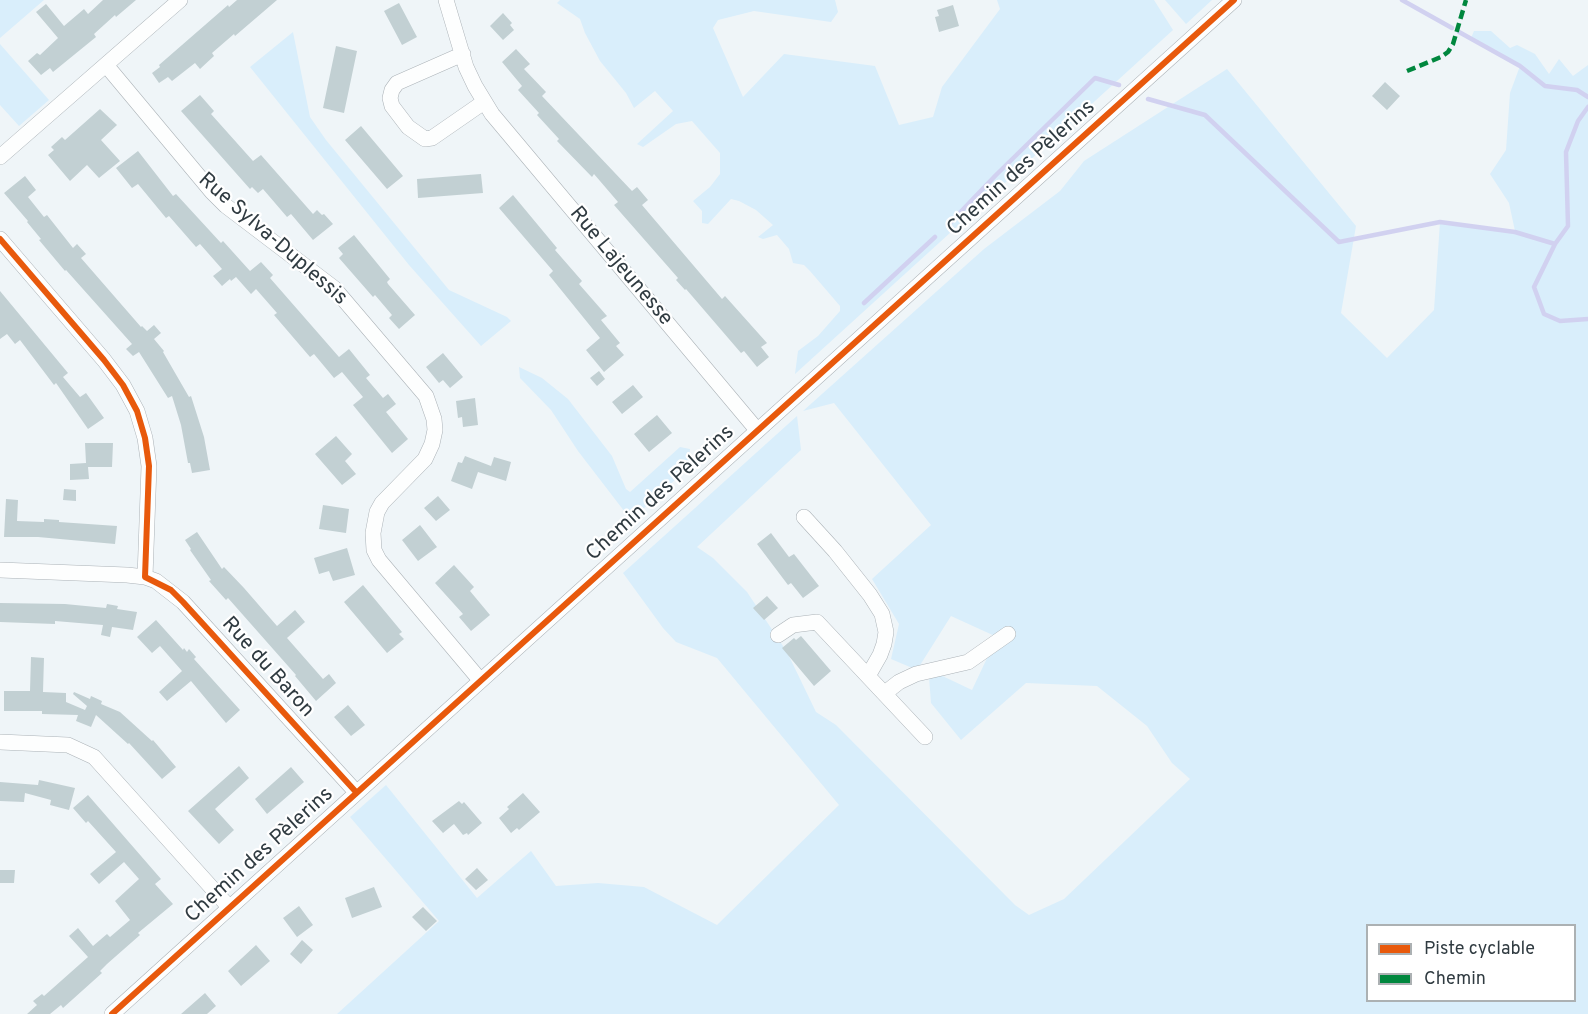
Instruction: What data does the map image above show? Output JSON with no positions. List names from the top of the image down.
{
  "streets": {
    "street": [
      "Chemin des Pèlerins",
      "Rue Sylva-Duplessis",
      "Rue Lajeunesse",
      "Rue du Baron"
    ]
  },
  "crossings": [
    ["Chemin des Pèlerins", "Rue Sylva-Duplessis"],
    ["Chemin des Pèlerins", "Rue Lajeunesse"],
    ["Chemin des Pèlerins", "Rue du Baron"]
  ],
  "legend": ["Piste cyclable", "Chemin"]
}
